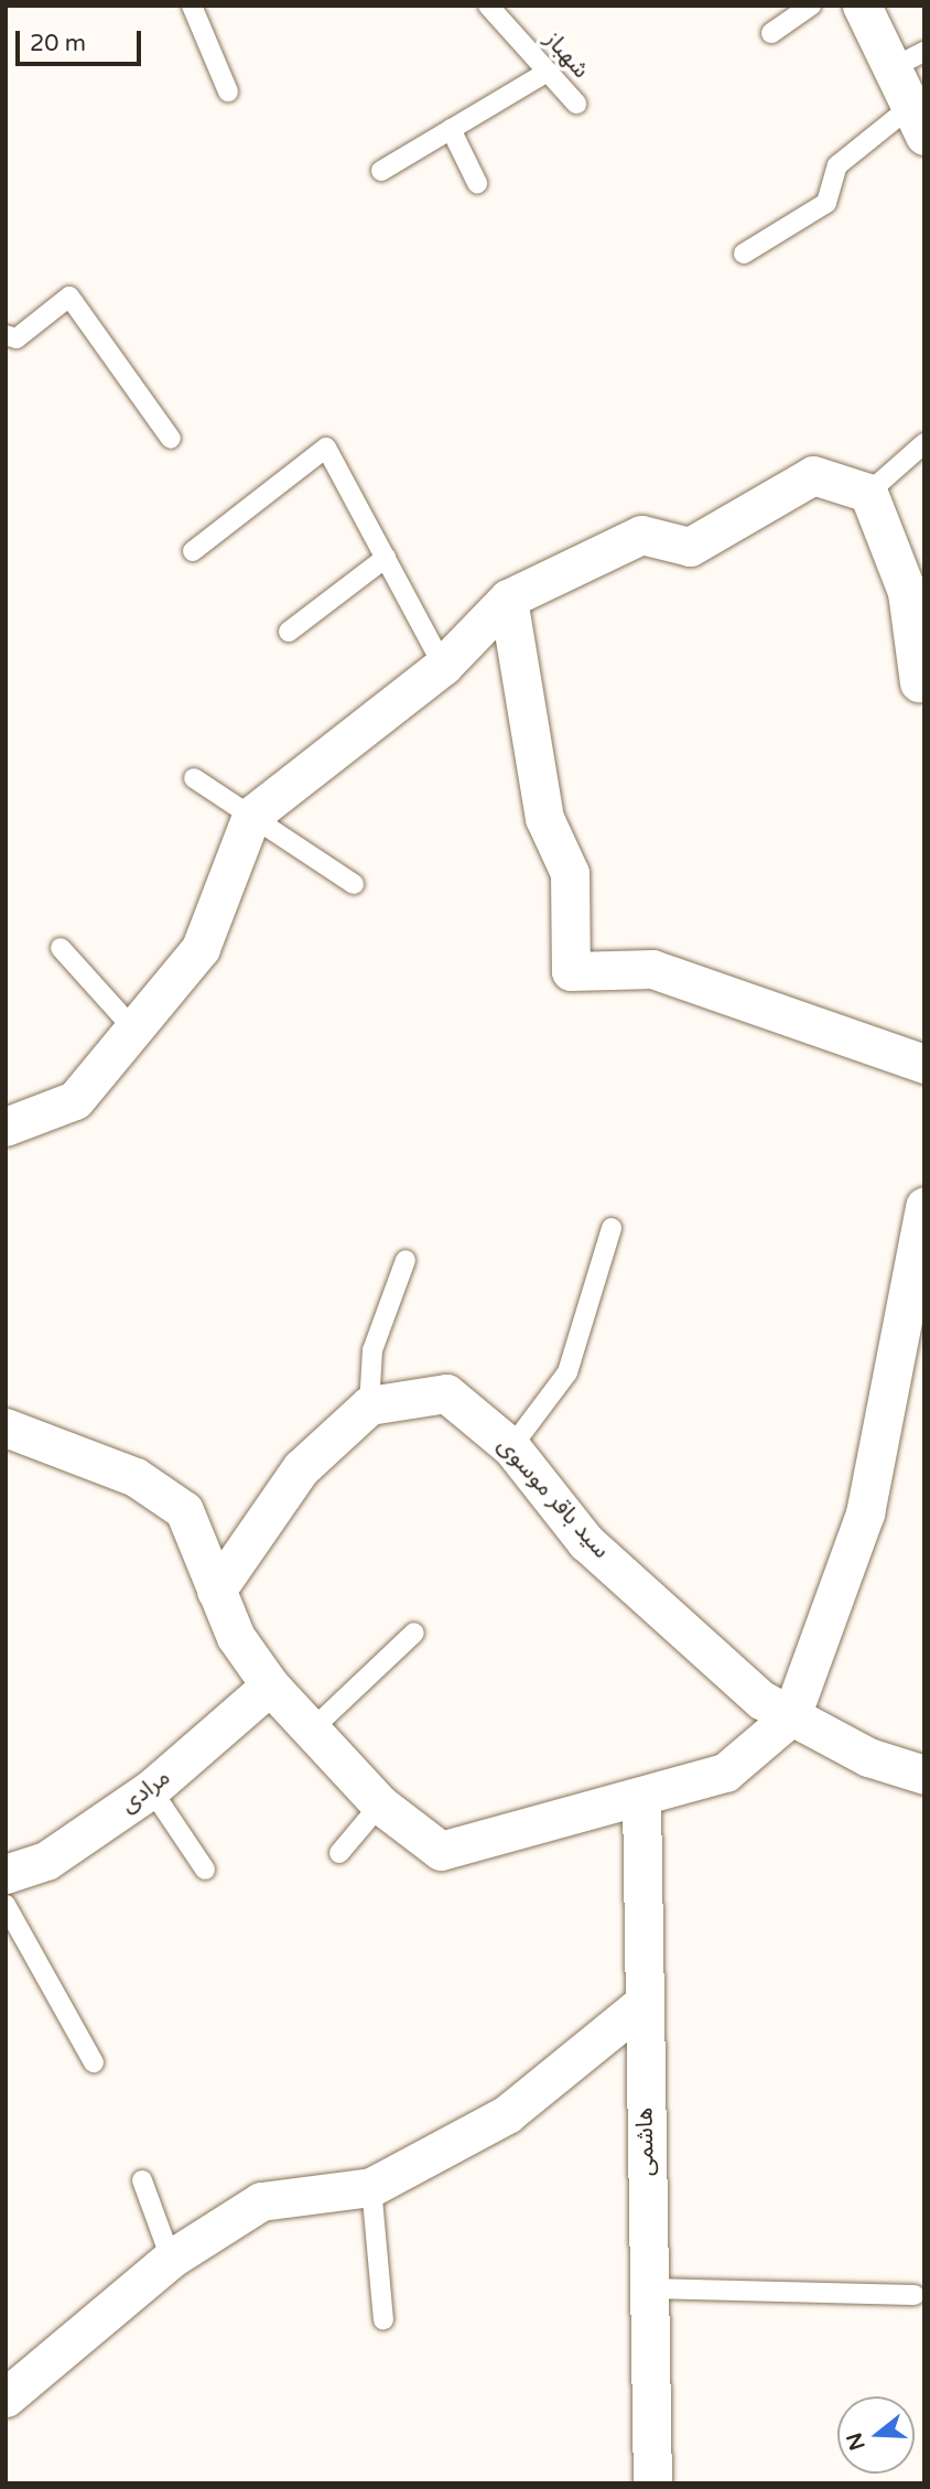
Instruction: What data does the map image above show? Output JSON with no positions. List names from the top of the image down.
{
  "streets": {
    "street": ["سید باقر موسوی", "مرادی", "هاشمی"],
    "lane": ["شهباز"]
  },
  "scale_bar": "20 m",
  "north": "left"
}
